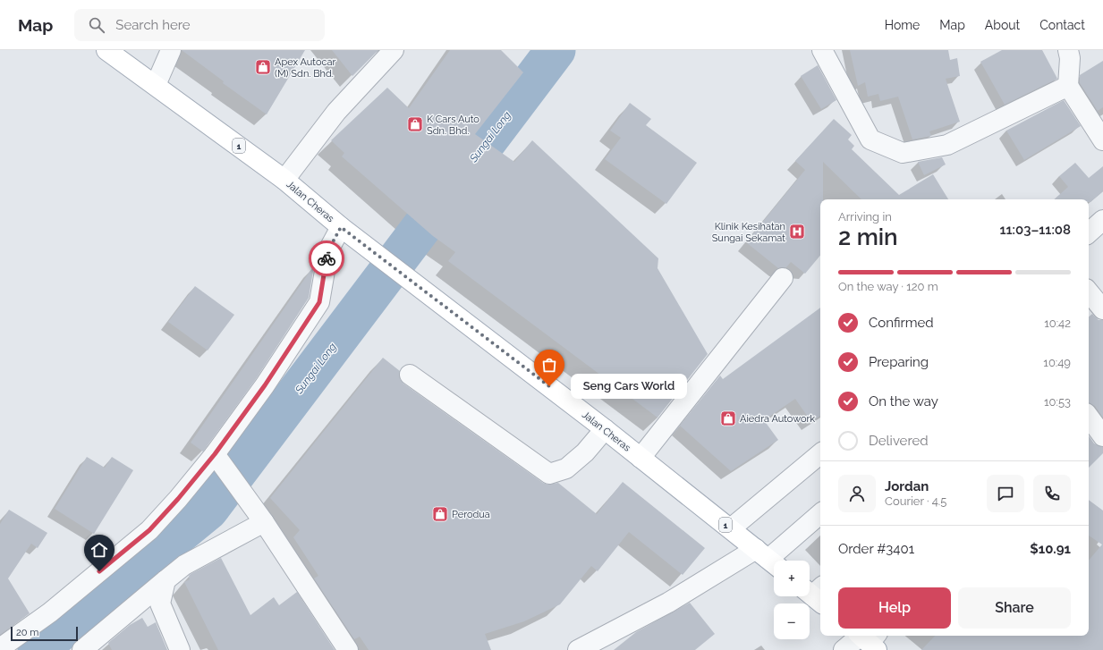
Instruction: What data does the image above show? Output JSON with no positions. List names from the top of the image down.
{
  "streets": {
    "main road": ["1", "Jalan Cheras"]
  },
  "water": ["Sungai Long"],
  "places": {
    "shop": [
      "Apex Autocar (M) Sdn. Bhd.",
      "K Cars Auto Sdn. Bhd.",
      "Aiedra Autowork",
      "Perodua"
    ],
    "hospital": ["Klinik Kesihatan Sungai Sekamat"],
    "other": ["Seng Cars World"]
  },
  "scale_bar": "20 m",
  "page": {
    "header": "Map",
    "search": "Search here",
    "nav": [
      "Home",
      "Map",
      "About",
      "Contact"
    ],
    "heading": ["2 min", "Arriving in", "11:03–11:08"],
    "panel": [
      "Jordan",
      "Courier · 4.5",
      "Order #3401",
      "$10.91"
    ],
    "bar": "On the way · 120 m",
    "list": [
      ["Confirmed", "10:42"],
      ["Preparing", "10:49"],
      ["On the way", "10:53"],
      "Delivered"
    ],
    "bubble": "Seng Cars World",
    "map_buttons": ["+", "−"],
    "buttons": ["Help", "Share"],
    "scale": "20 m"
  }
}
